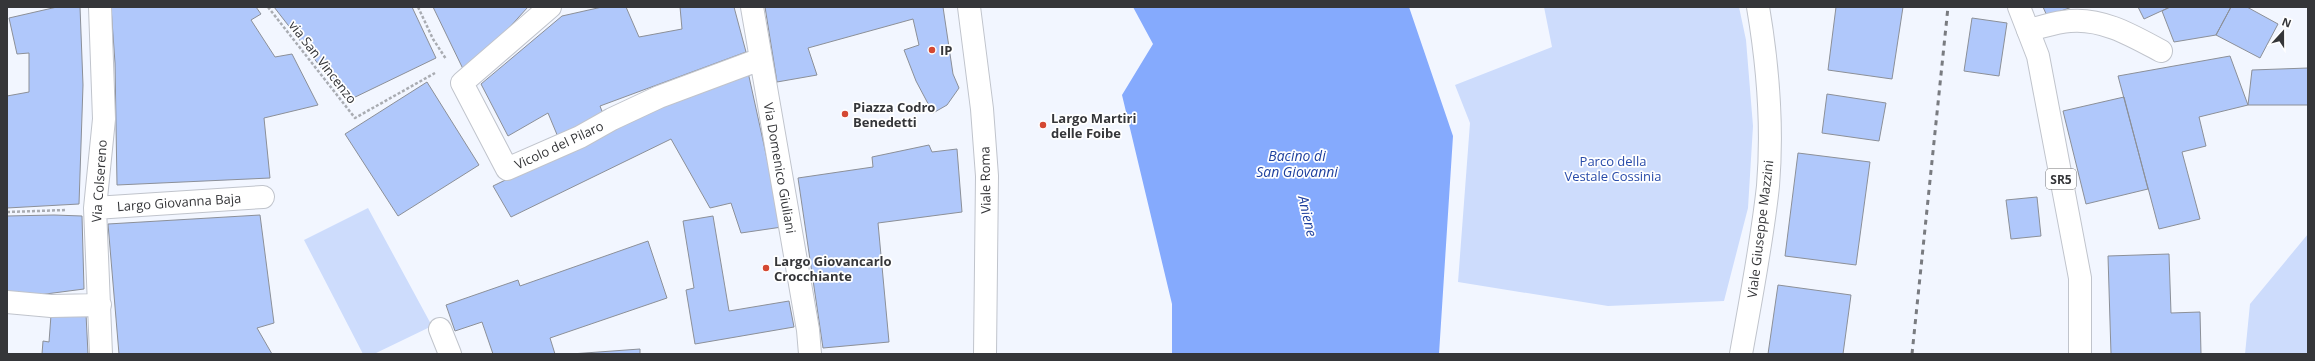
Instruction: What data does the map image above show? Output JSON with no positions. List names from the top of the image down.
{
  "streets": {
    "street": [
      "Vicolo del Pilaro",
      "Via Domenico Giuliani",
      "SR5",
      "Viale Roma",
      "Via Colsereno",
      "Largo Giovanna Baja",
      "Viale Giuseppe Mazzini"
    ],
    "path": ["via San Vincenzo"]
  },
  "crossings": [
    ["Vicolo del Pilaro", "Via Domenico Giuliani"],
    ["Via Colsereno", "Largo Giovanna Baja"]
  ],
  "water": ["Bacino di San Giovanni", "Aniene"],
  "parks": ["Parco della Vestale Cossinia"],
  "places": [
    "IP",
    "Piazza Codro Benedetti",
    "Largo Martiri delle Foibe",
    "Largo Giovancarlo Crocchiante"
  ],
  "north": "top"
}
